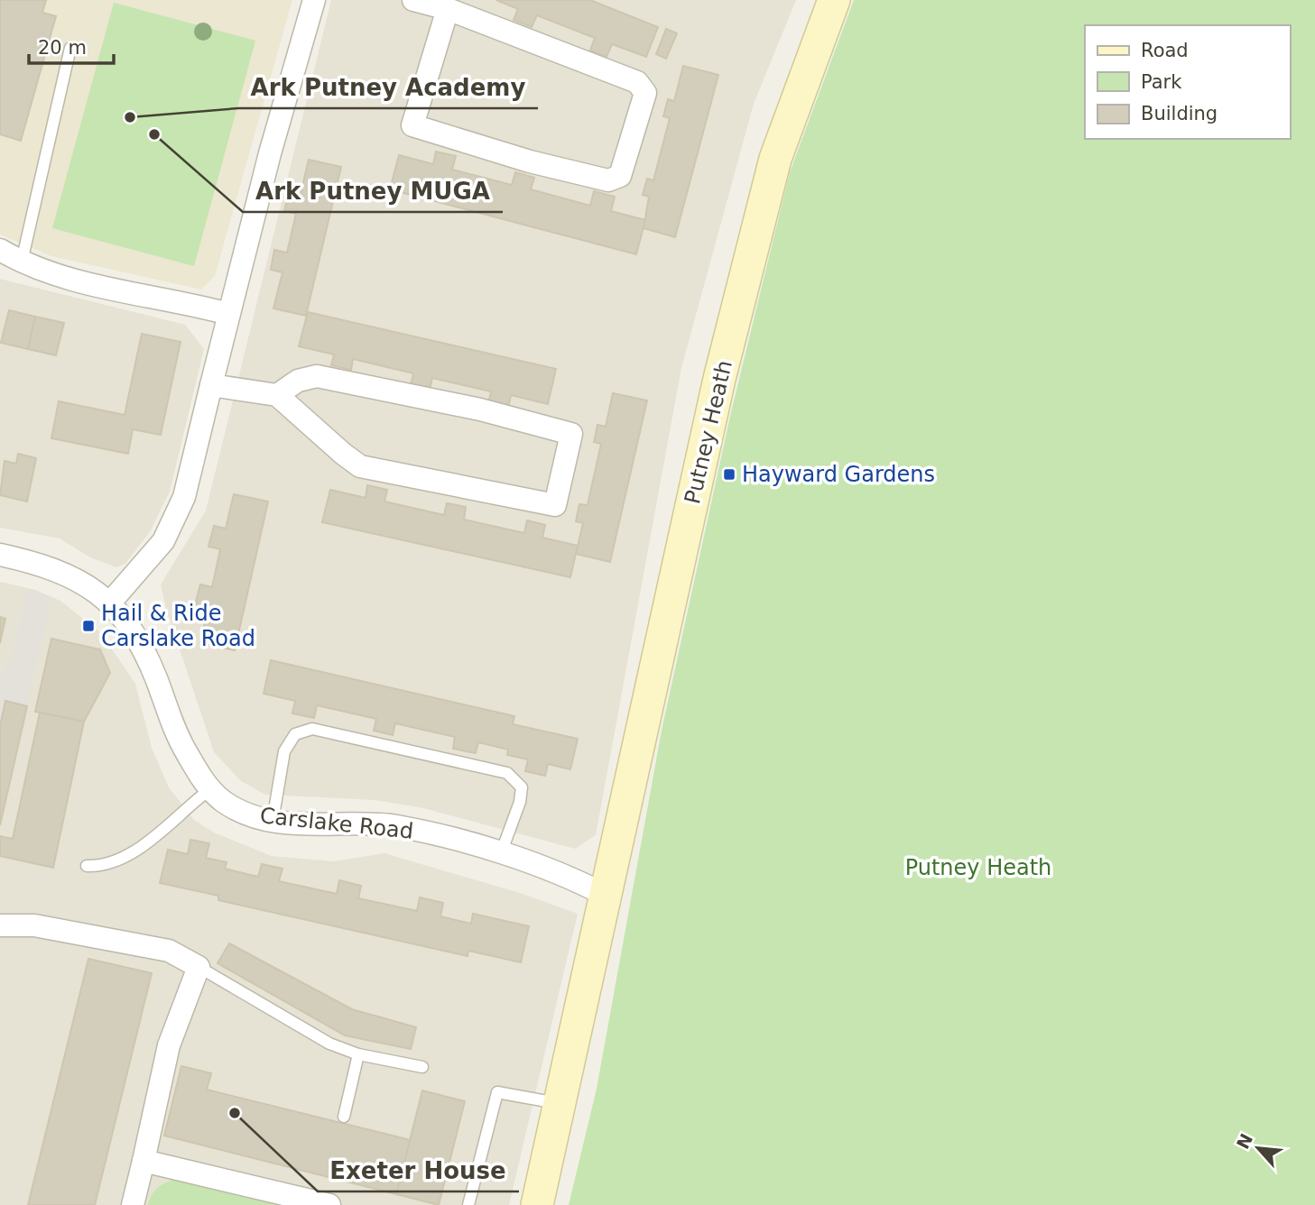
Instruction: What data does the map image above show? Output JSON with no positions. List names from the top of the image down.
{
  "streets": {
    "street": ["Putney Heath", "Carslake Road"]
  },
  "crossings": [
    ["Putney Heath", "Carslake Road"]
  ],
  "parks": ["Putney Heath"],
  "places": {
    "other": ["Ark Putney Academy", "Ark Putney MUGA", "Exeter House"],
    "transit": ["Hayward Gardens", "Hail & Ride Carslake Road"]
  },
  "legend": ["Road", "Park", "Building"],
  "scale_bar": "20 m",
  "north": "top left"
}
